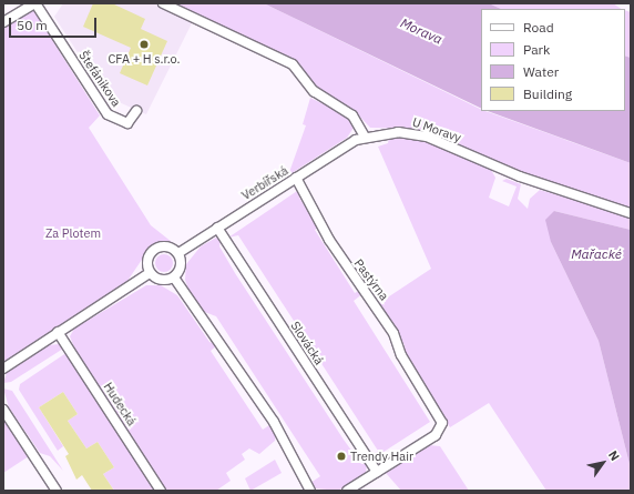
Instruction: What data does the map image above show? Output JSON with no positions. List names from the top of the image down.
{
  "streets": {
    "street": [
      "Štefánikova",
      "U Moravy",
      "Verbířská",
      "Pastýrna",
      "Slovácká",
      "Hudecká"
    ]
  },
  "crossings": [
    ["U Moravy", "Verbířská"],
    ["Verbířská", "Pastýrna"],
    ["Verbířská", "Slovácká"],
    ["Pastýrna", "Slovácká"]
  ],
  "water": ["Morava", "Mařacké"],
  "parks": ["Za Plotem"],
  "places": ["CFA + H s.r.o.", "Trendy Hair"],
  "legend": [
    "Road",
    "Park",
    "Water",
    "Building"
  ],
  "scale_bar": "50 m",
  "north": "top right"
}
